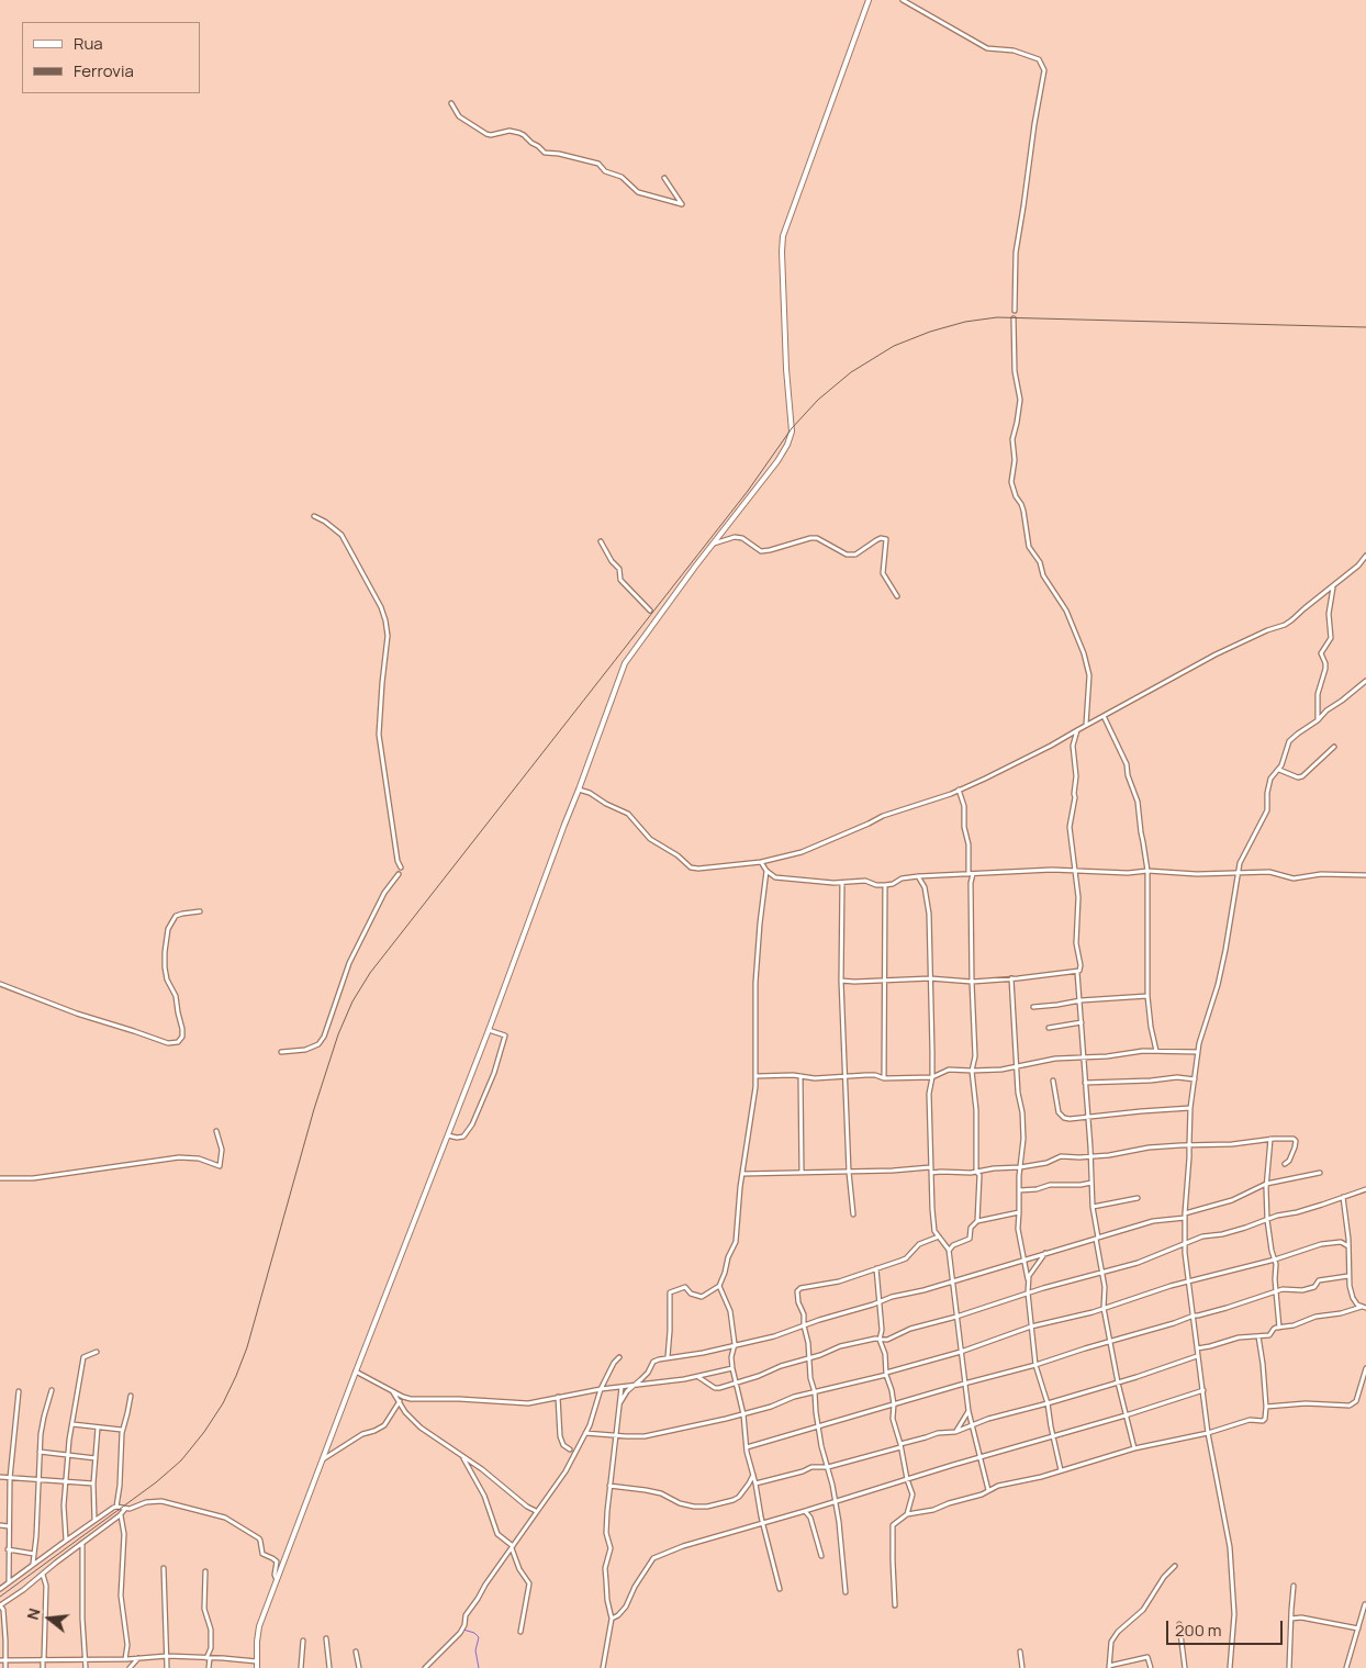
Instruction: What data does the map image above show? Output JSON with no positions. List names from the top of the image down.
{
  "legend": ["Rua", "Ferrovia"],
  "scale_bar": "200 m",
  "north": "left"
}
